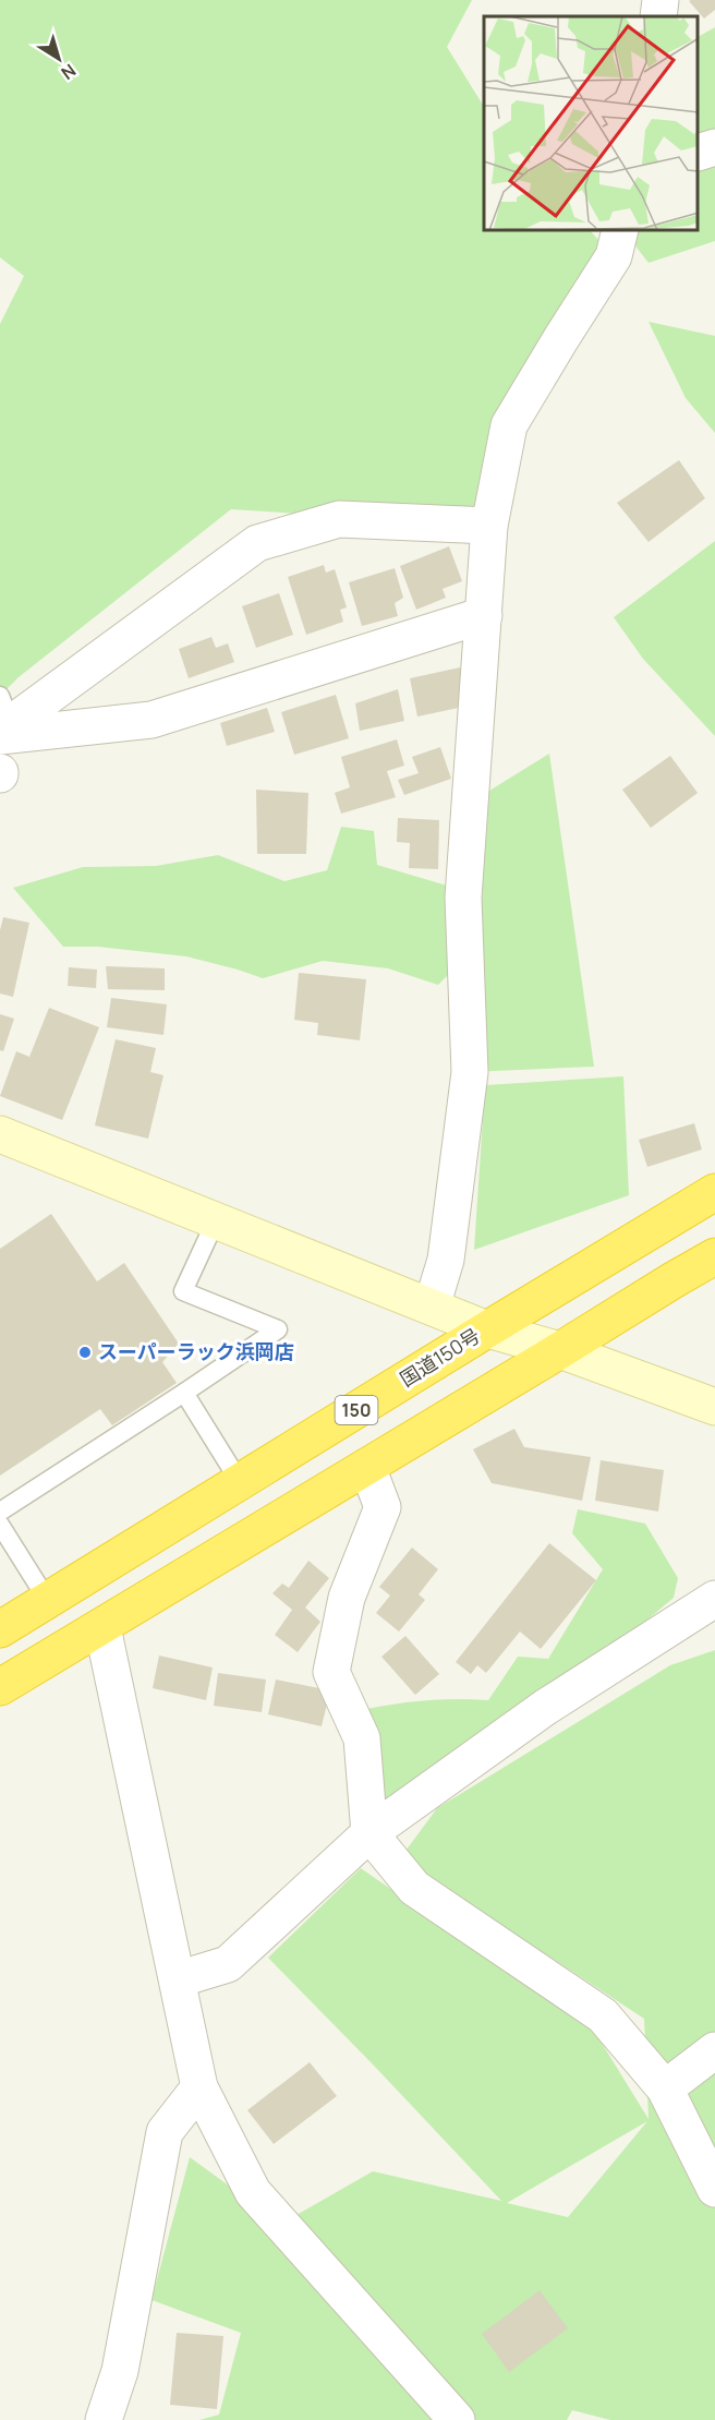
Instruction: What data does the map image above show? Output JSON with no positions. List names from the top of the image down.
{
  "streets": {
    "highway": ["国道150号", "150"]
  },
  "places": ["スーパーラック浜岡店"],
  "north": "bottom right"
}
